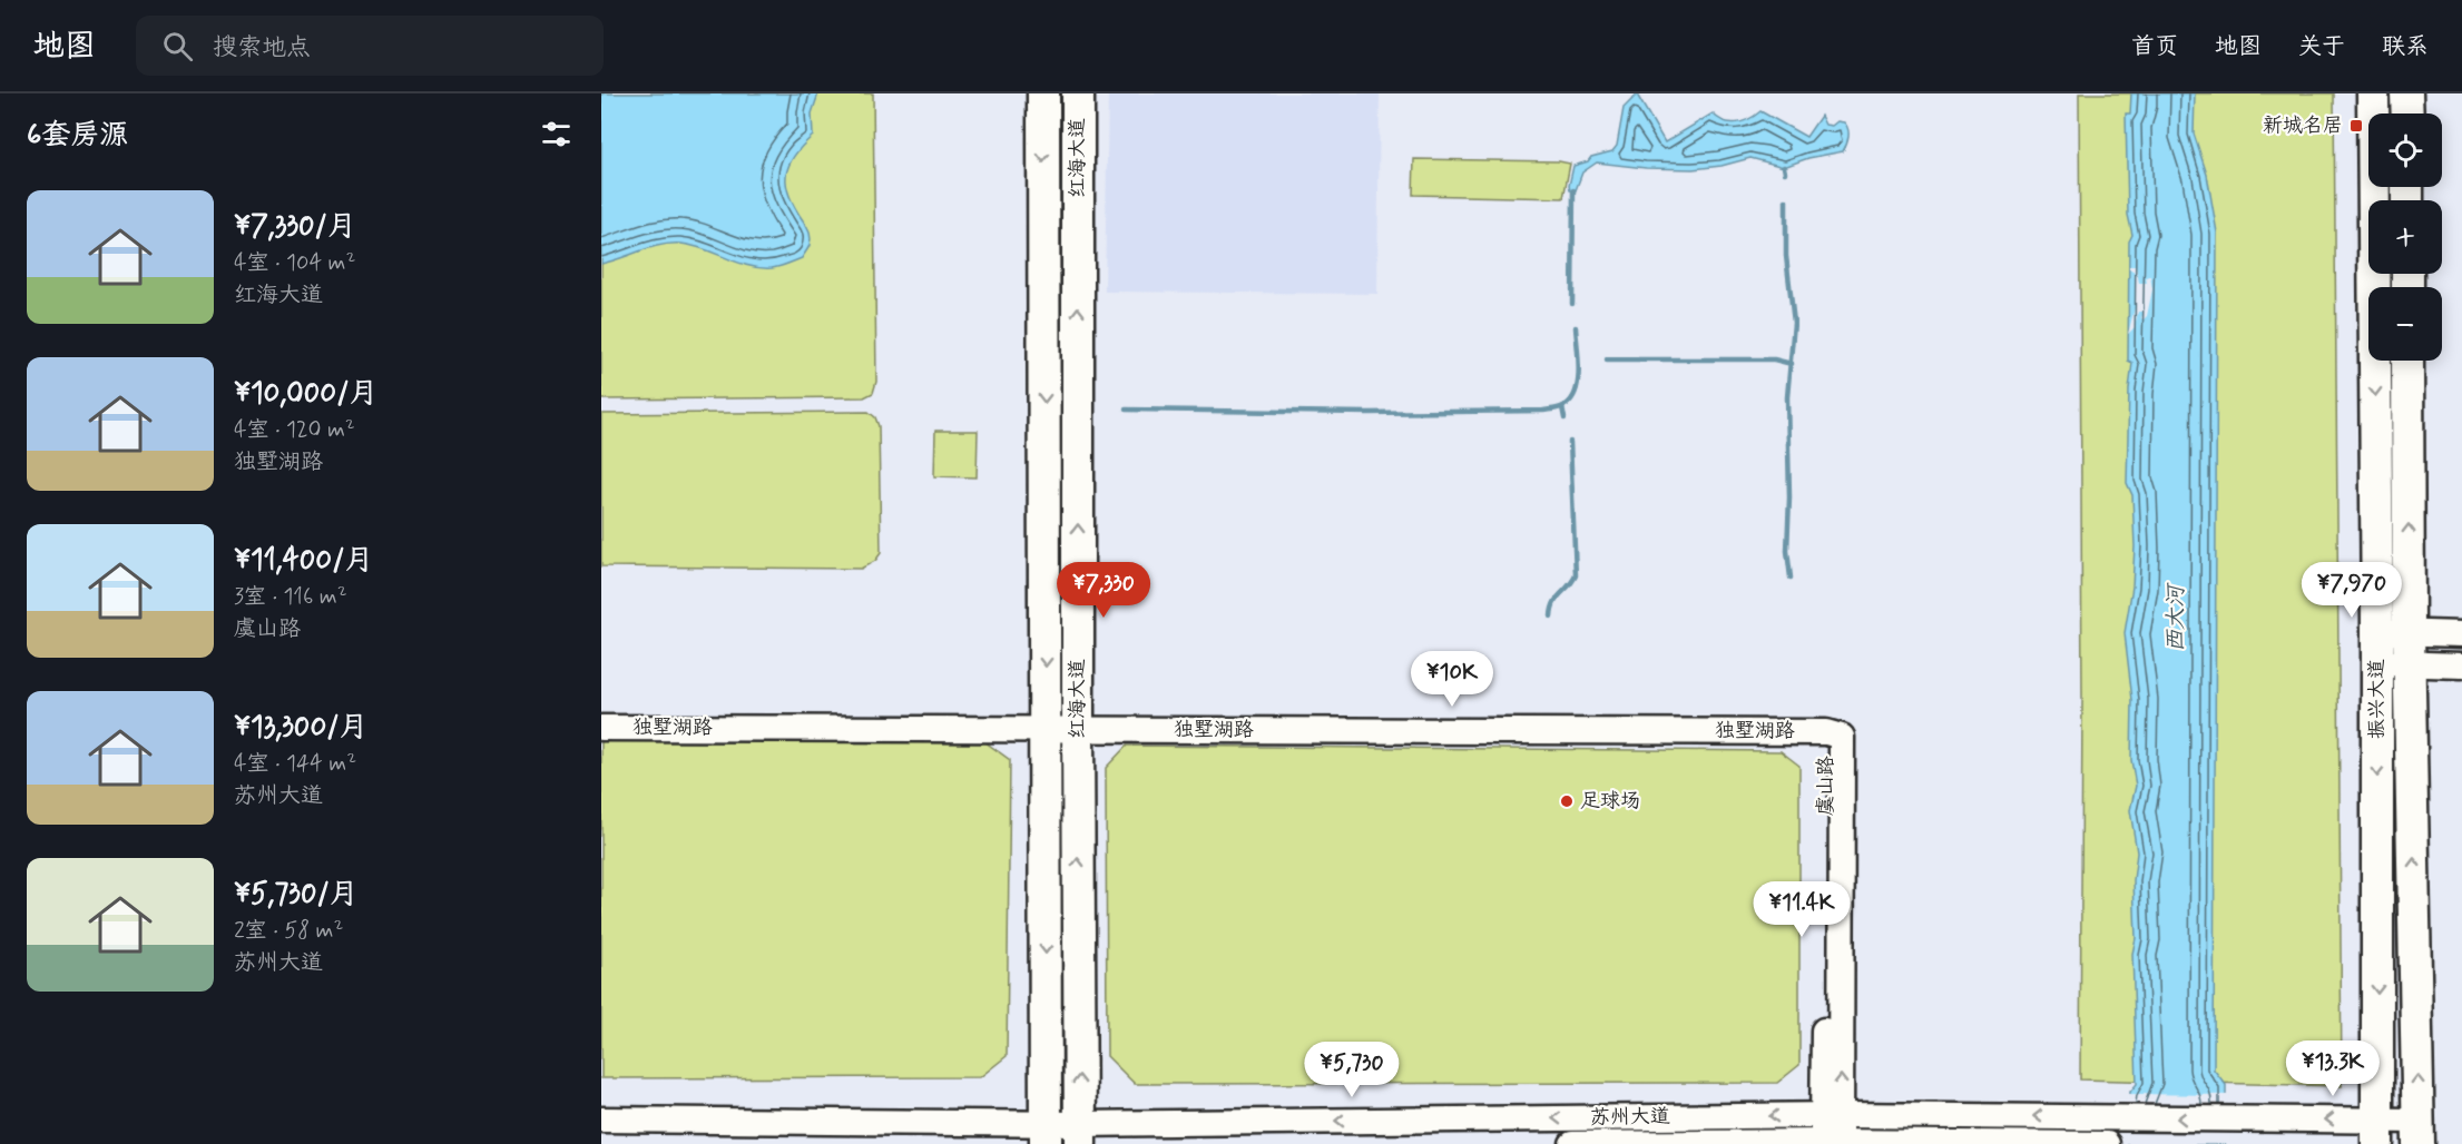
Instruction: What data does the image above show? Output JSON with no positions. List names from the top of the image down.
{
  "streets": {
    "main road": ["红海大道", "振兴大道"],
    "street": ["独墅湖路", "虞山路", "苏州大道"]
  },
  "crossings": [
    ["红海大道", "独墅湖路"],
    ["红海大道", "苏州大道"],
    ["振兴大道", "苏州大道"],
    ["独墅湖路", "虞山路"],
    ["虞山路", "苏州大道"]
  ],
  "water": ["西大河"],
  "places": {
    "transit": ["新城名居"],
    "other": ["足球场"]
  },
  "page": {
    "header": "地图",
    "search": "搜索地点",
    "nav": [
      "首页",
      "地图",
      "关于",
      "联系"
    ],
    "heading": "6套房源",
    "map_buttons": ["+", "−"],
    "list": [
      {
        "name": "¥7,330/月",
        "note": "4室 · 104 m² · 红海大道"
      },
      {
        "name": "¥10,000/月",
        "note": "4室 · 120 m² · 独墅湖路"
      },
      {
        "name": "¥11,400/月",
        "note": "3室 · 116 m² · 虞山路"
      },
      {
        "name": "¥13,300/月",
        "note": "4室 · 144 m² · 苏州大道"
      },
      {
        "name": "¥5,730/月",
        "note": "2室 · 58 m² · 苏州大道"
      }
    ],
    "price": [
      "¥7,330",
      "¥7,970",
      "¥10K",
      "¥11.4K",
      "¥13.3K",
      "¥5,730"
    ]
  }
}
